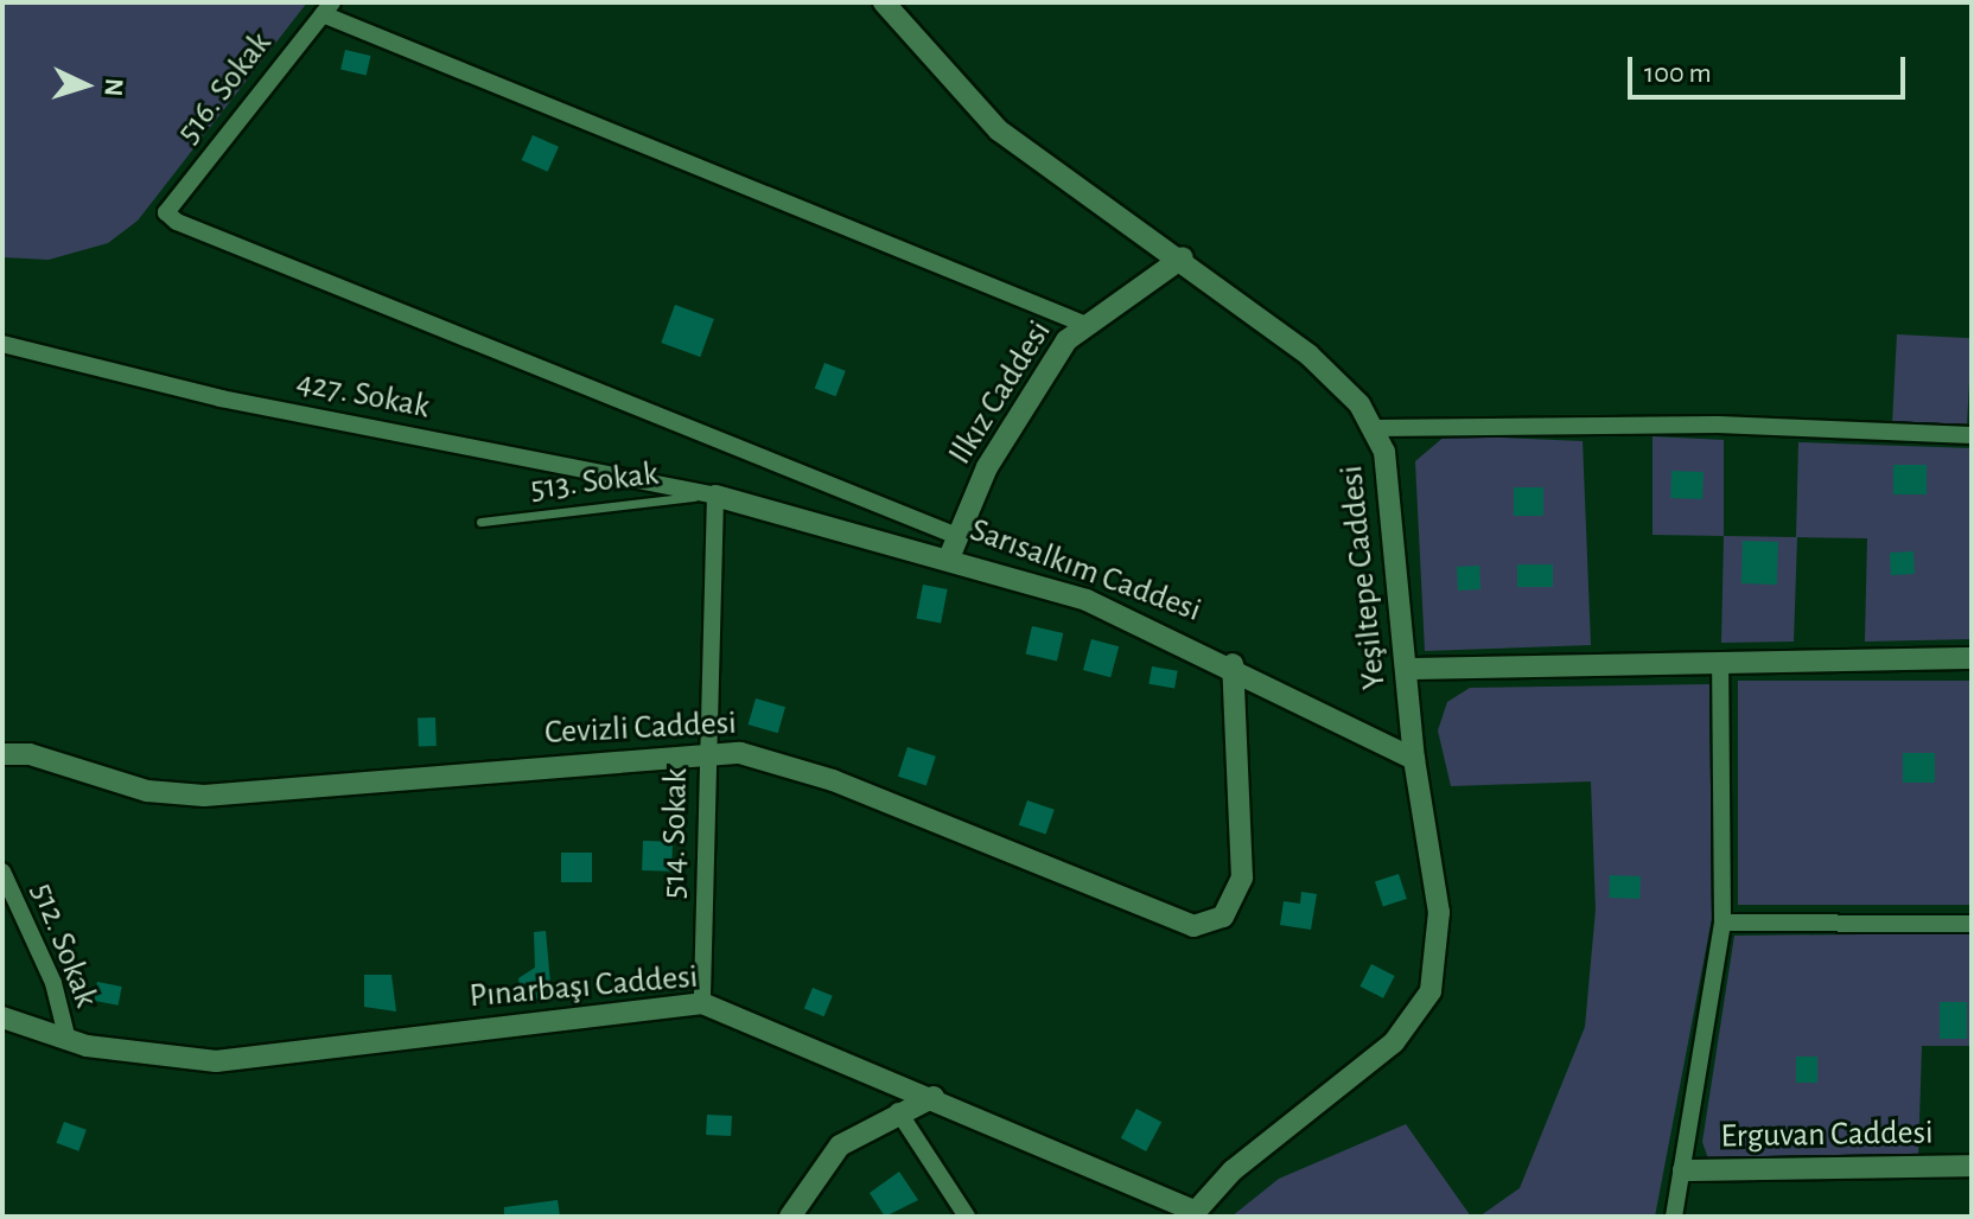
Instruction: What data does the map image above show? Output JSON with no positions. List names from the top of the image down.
{
  "streets": {
    "street": [
      "516. Sokak",
      "Ilkız Caddesi",
      "427. Sokak",
      "Sarısalkım Caddesi",
      "Yeşiltepe Caddesi",
      "Cevizli Caddesi",
      "514. Sokak",
      "512. Sokak",
      "Pınarbaşı Caddesi",
      "Erguvan Caddesi"
    ],
    "lane": ["513. Sokak"]
  },
  "crossings": [
    ["516. Sokak", "Ilkız Caddesi"],
    ["516. Sokak", "Sarısalkım Caddesi"],
    ["Ilkız Caddesi", "Sarısalkım Caddesi"],
    ["Ilkız Caddesi", "Yeşiltepe Caddesi"],
    ["427. Sokak", "513. Sokak"],
    ["427. Sokak", "Sarısalkım Caddesi"],
    ["427. Sokak", "514. Sokak"],
    ["513. Sokak", "Sarısalkım Caddesi"],
    ["513. Sokak", "514. Sokak"],
    ["Sarısalkım Caddesi", "Yeşiltepe Caddesi"],
    ["Sarısalkım Caddesi", "Cevizli Caddesi"],
    ["Sarısalkım Caddesi", "514. Sokak"],
    ["Yeşiltepe Caddesi", "Pınarbaşı Caddesi"],
    ["Cevizli Caddesi", "514. Sokak"],
    ["514. Sokak", "Pınarbaşı Caddesi"],
    ["512. Sokak", "Pınarbaşı Caddesi"]
  ],
  "scale_bar": "100 m",
  "north": "right"
}
